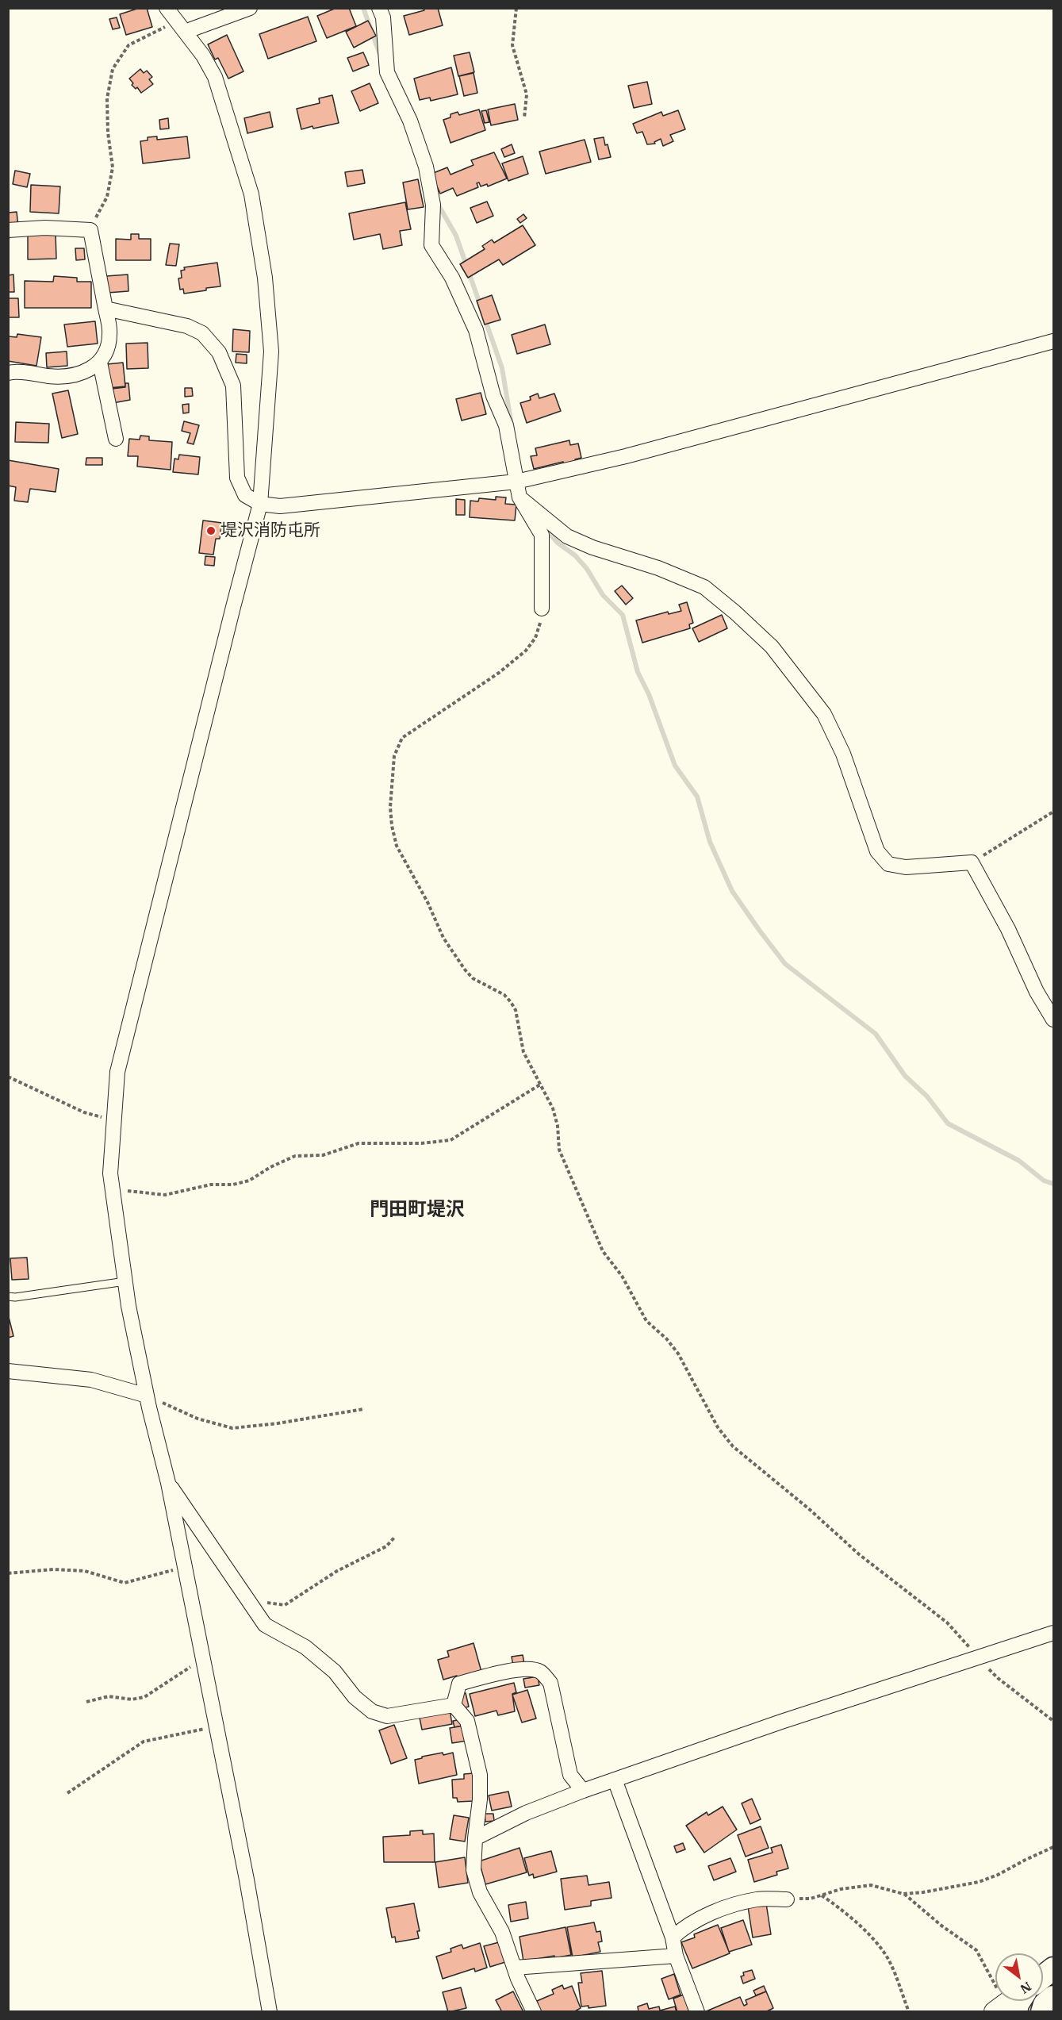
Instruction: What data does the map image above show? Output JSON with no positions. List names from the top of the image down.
{
  "districts": ["門田町堤沢"],
  "places": ["堤沢消防屯所"],
  "north": "bottom right"
}
